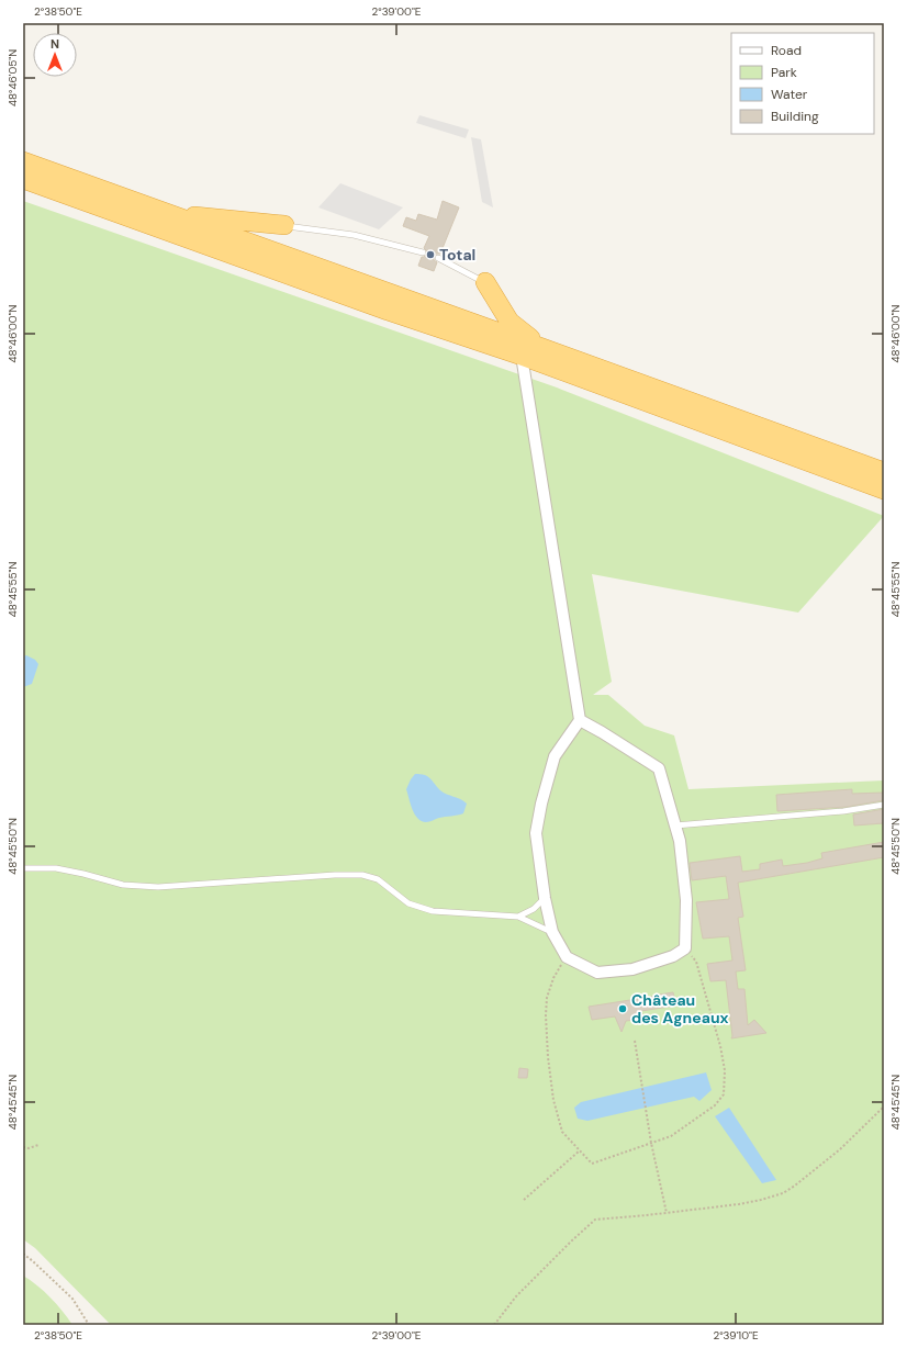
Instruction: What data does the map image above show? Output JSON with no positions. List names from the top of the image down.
{
  "places": ["Total", "Château des Agneaux"],
  "legend": [
    "Road",
    "Park",
    "Water",
    "Building"
  ],
  "north": "top",
  "coordinates": [
    "2°38'50\"E",
    "2°39'00\"E",
    "48°46'05\"N",
    "48°46'00\"N",
    "48°45'55\"N",
    "48°45'50\"N",
    "48°45'45\"N",
    "2°39'10\"E"
  ]
}
